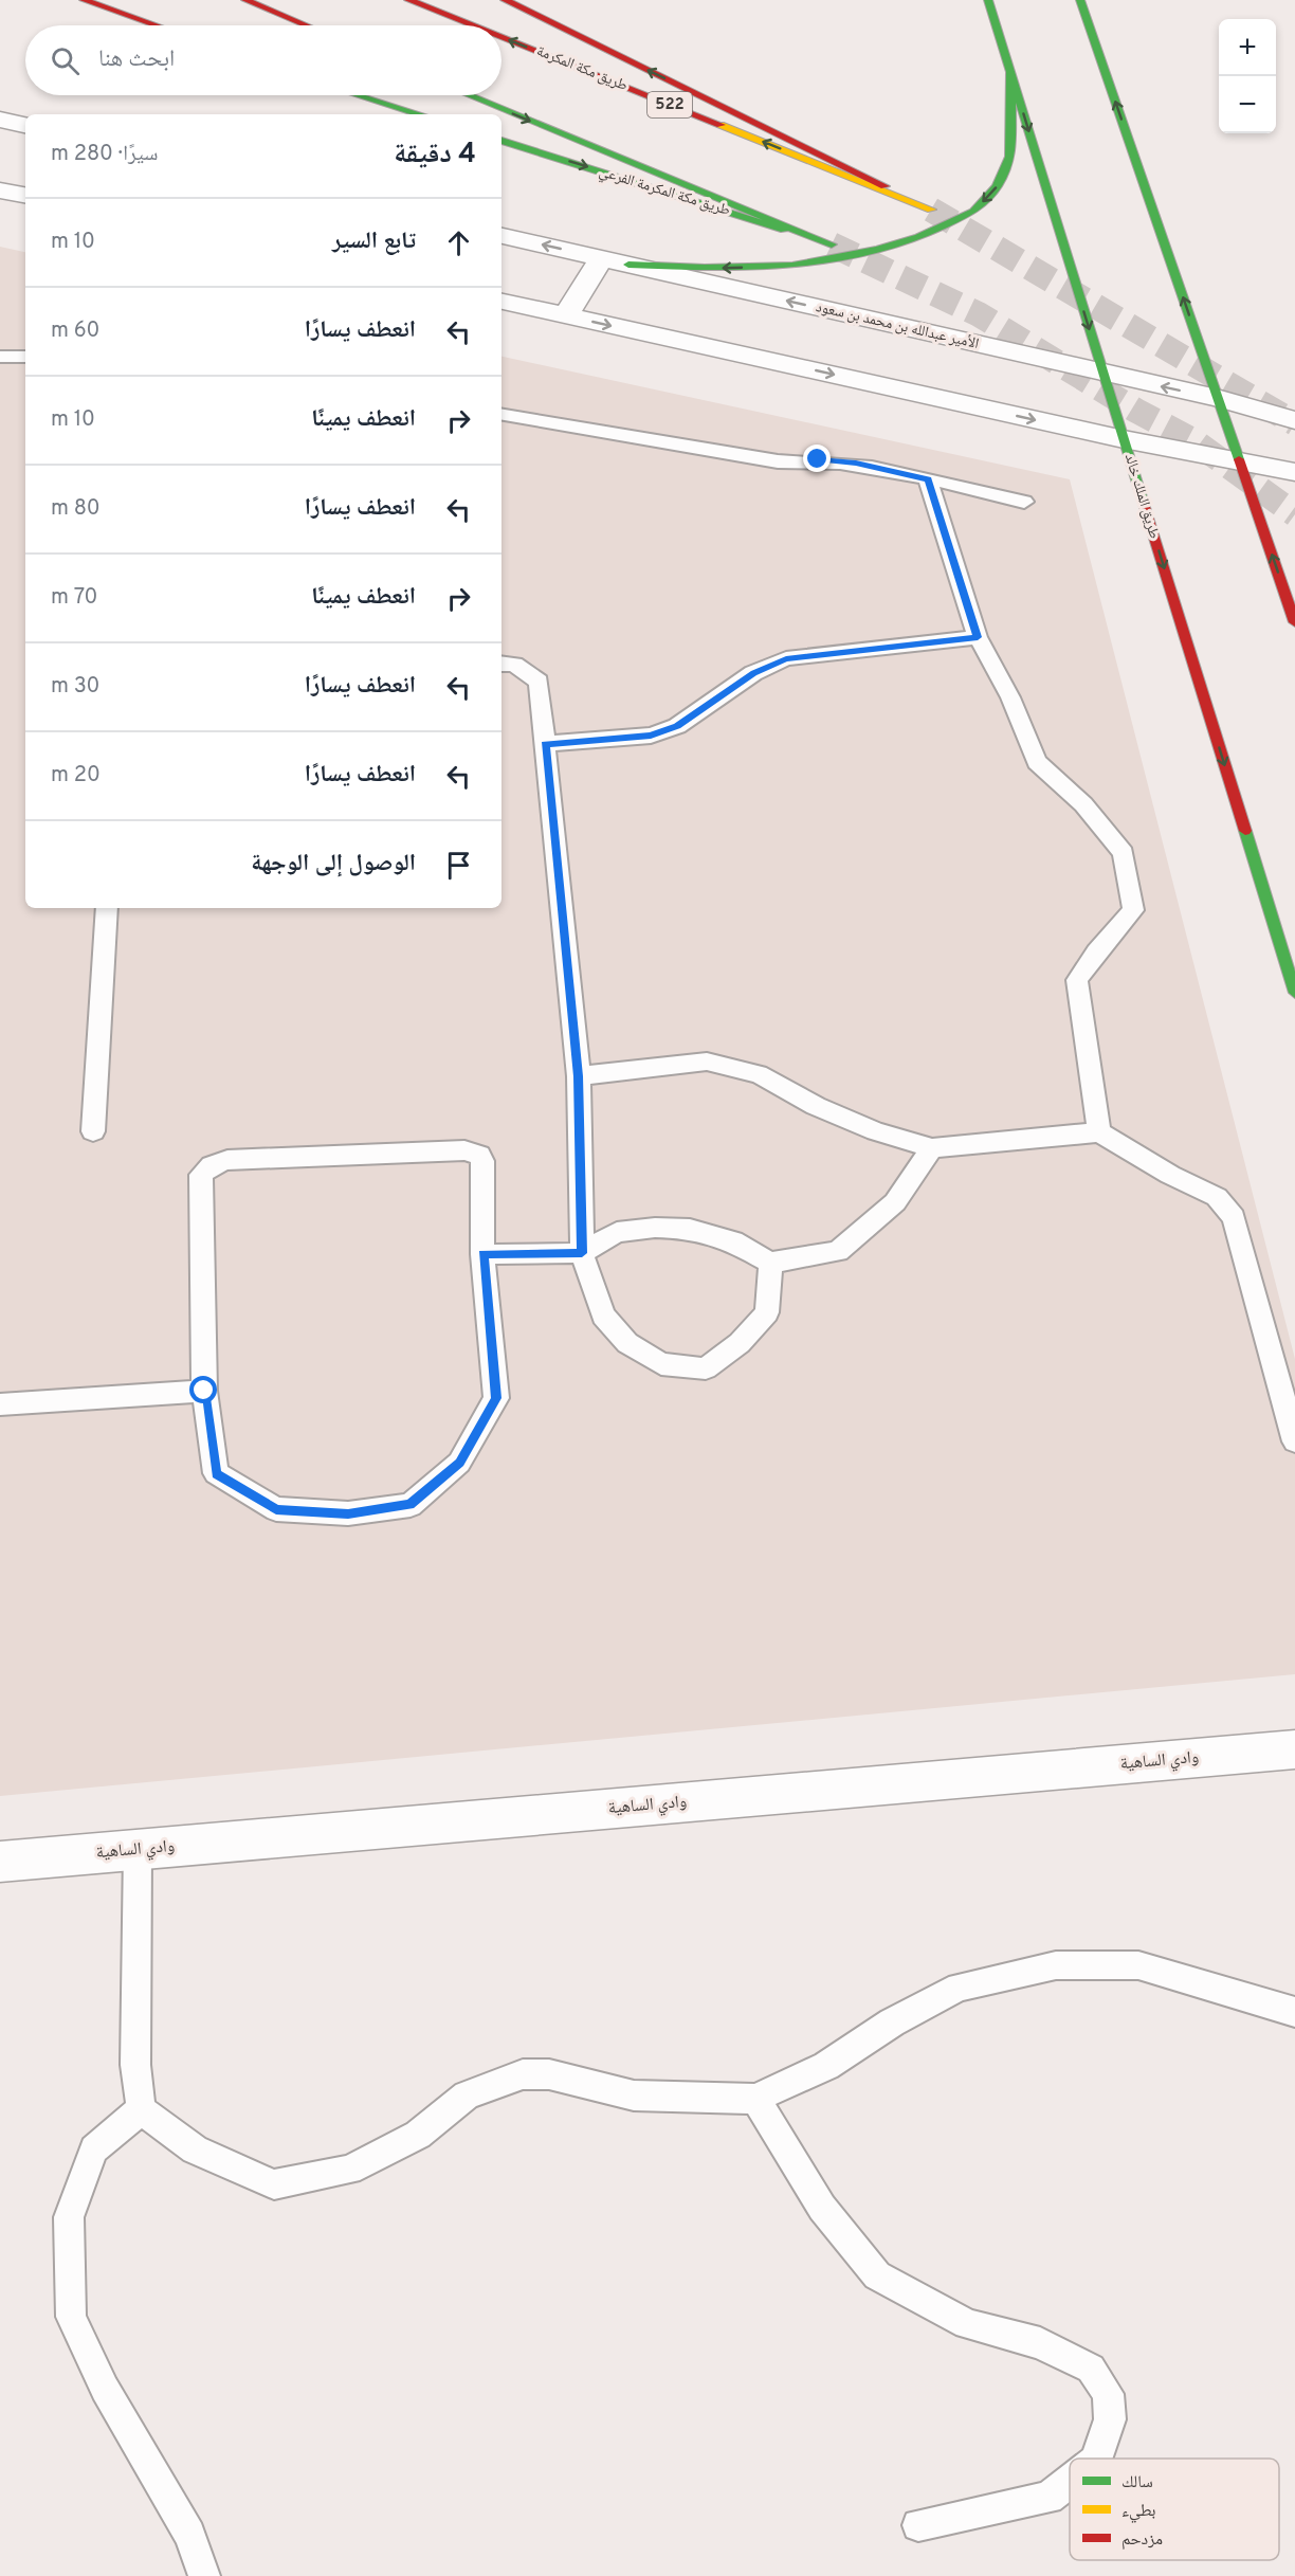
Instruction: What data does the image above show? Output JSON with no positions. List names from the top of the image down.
{
  "streets": {
    "main road": [
      "طريق مكة المكرمة",
      "522",
      "طريق مكة المكرمة الفرعي",
      "طريق الملك خالد"
    ],
    "street": ["الأمير عبدالله بن محمد بن سعود", "وادي الساهية"]
  },
  "crossings": [
    ["الأمير عبدالله بن محمد بن سعود", "طريق الملك خالد"]
  ],
  "legend": ["سالك", "بطيء", "مزدحم"],
  "page": {
    "map_buttons": ["+", "−"],
    "search": "ابحث هنا",
    "heading": ["4 دقيقة", "سيرًا · 280 m"],
    "list": [
      ["تابع السير", "10 m"],
      ["انعطف يسارًا", "60 m"],
      ["انعطف يمينًا", "10 m"],
      ["انعطف يسارًا", "80 m"],
      ["انعطف يمينًا", "70 m"],
      ["انعطف يسارًا", "30 m"],
      ["انعطف يسارًا", "20 m"],
      "الوصول إلى الوجهة"
    ]
  }
}
